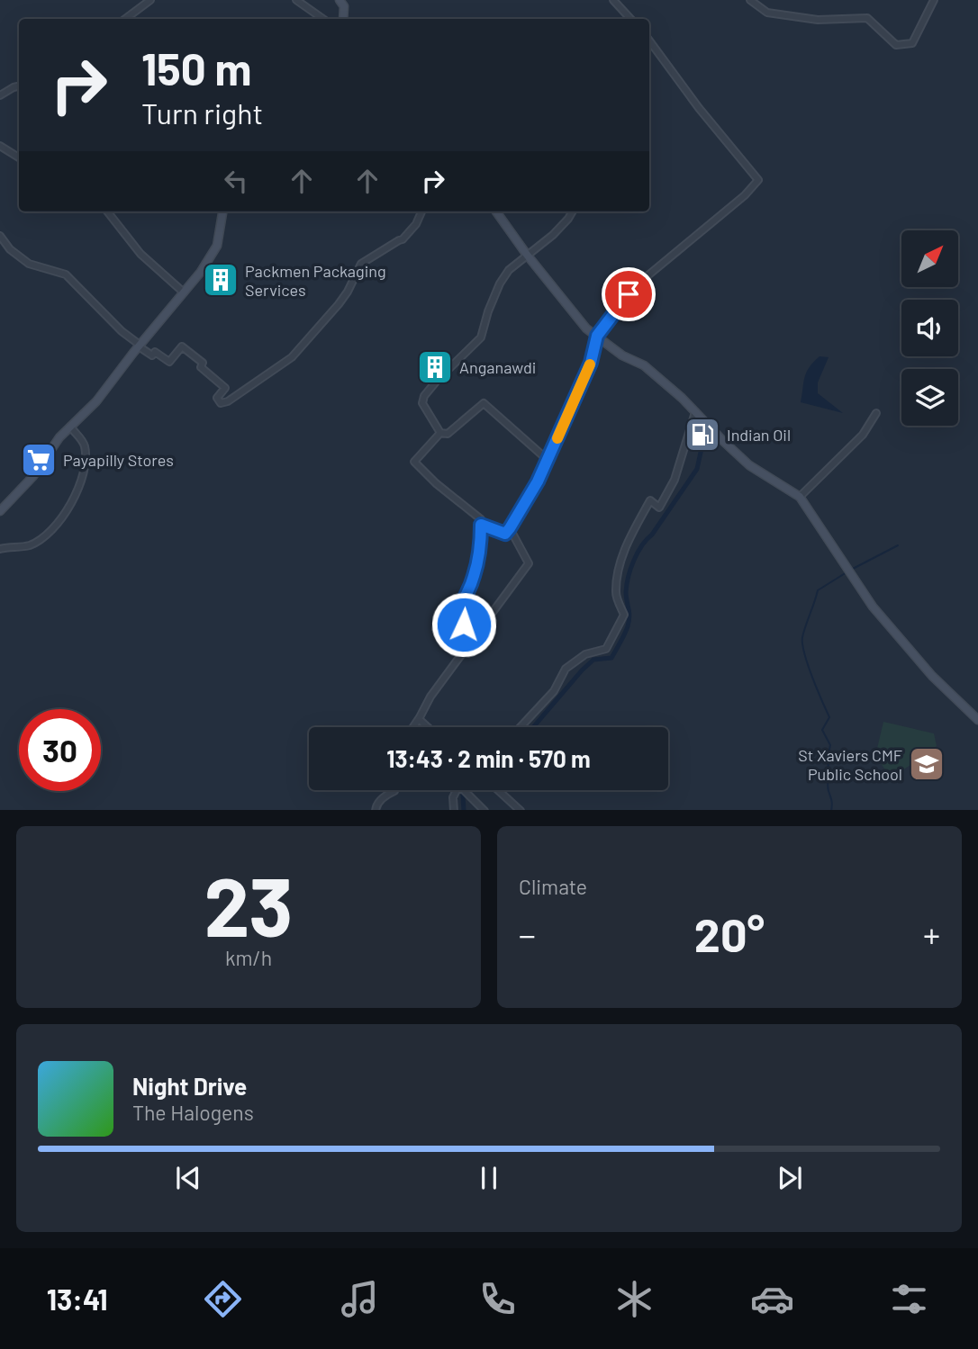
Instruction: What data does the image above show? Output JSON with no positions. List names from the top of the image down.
{
  "places": {
    "building": ["Packmen Packaging Services", "Anganawdi"],
    "fuel station": ["Indian Oil"],
    "supermarket": ["Payapilly Stores"],
    "school or university": ["St Xaviers CMF Public School"]
  },
  "north": "top right",
  "page": {
    "turn": ["150 m", "Turn right"],
    "limit": "30",
    "trip": "13:43 · 2 min · 570 m",
    "tile": [
      ["23", "km/h"],
      "Climate"
    ],
    "heat": ["−", "20°", "+"],
    "song": ["Night Drive", "The Halogens"],
    "tabs": "13:41"
  }
}
